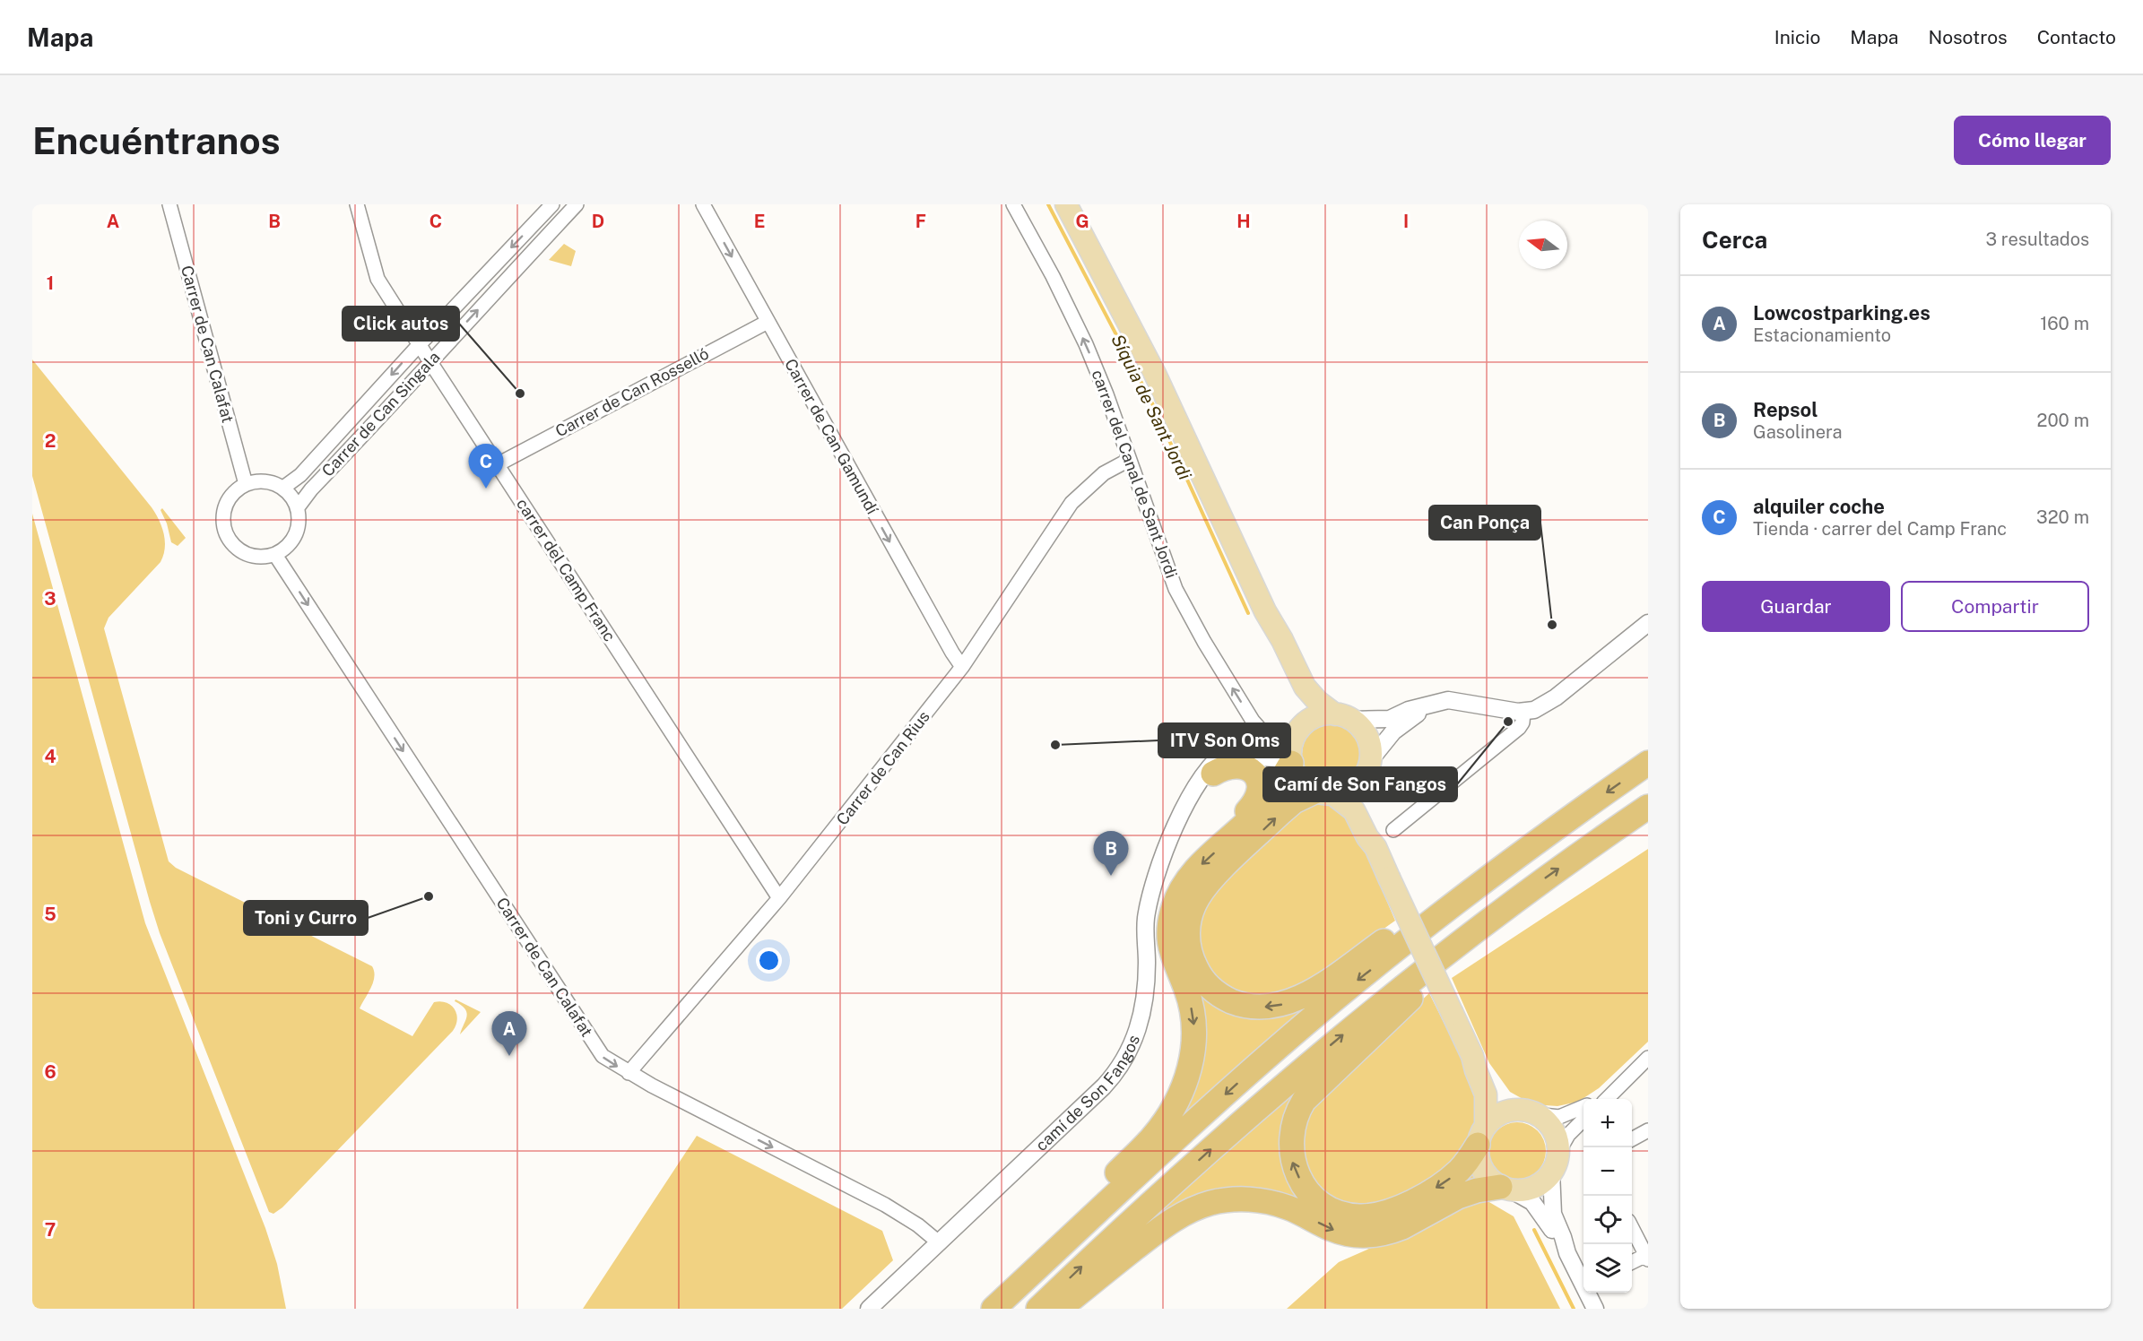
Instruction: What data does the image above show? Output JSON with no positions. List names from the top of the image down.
{
  "streets": {
    "street": [
      "Carrer de Can Calafat",
      "Carrer de Can Rosselló",
      "Carrer de Can Singala",
      "Carrer de Can Gamundí",
      "carrer del Canal de Sant Jordi",
      "carrer del Camp Franc",
      "Carrer de Can Rius",
      "camí de Son Fangos"
    ]
  },
  "crossings": [
    ["Carrer de Can Calafat", "Carrer de Can Singala"],
    ["Carrer de Can Calafat", "Carrer de Can Rius"],
    ["Carrer de Can Calafat", "camí de Son Fangos"],
    ["Carrer de Can Rosselló", "Carrer de Can Gamundí"],
    ["Carrer de Can Rosselló", "carrer del Camp Franc"],
    ["Carrer de Can Singala", "carrer del Camp Franc"],
    ["Carrer de Can Gamundí", "Carrer de Can Rius"],
    ["carrer del Canal de Sant Jordi", "Carrer de Can Rius"],
    ["carrer del Camp Franc", "Carrer de Can Rius"]
  ],
  "one_way": ["Carrer de Can Calafat", "Carrer de Can Gamundí", "carrer del Canal de Sant Jordi"],
  "water": ["Síquia de Sant Jordi"],
  "places": [
    "Click autos",
    "Can Ponça",
    "Camí de Son Fangos",
    "ITV Son Oms",
    "Toni y Curro"
  ],
  "north": "left",
  "page": {
    "header": "Mapa",
    "nav": [
      "Inicio",
      "Mapa",
      "Nosotros",
      "Contacto"
    ],
    "buttons": [
      "Cómo llegar",
      ["Guardar", "Compartir"]
    ],
    "title": "Encuéntranos",
    "heading": ["Cerca", "3 resultados"],
    "list": [
      {
        "mark": "A",
        "name": "Lowcostparking.es",
        "note": "Estacionamiento",
        "value": "160 m"
      },
      {
        "mark": "B",
        "name": "Repsol",
        "note": "Gasolinera",
        "value": "200 m"
      },
      {
        "mark": "C",
        "name": "alquiler coche",
        "note": "Tienda · carrer del Camp Franc",
        "value": "320 m"
      }
    ],
    "pins": ["C", "B", "A"],
    "map_buttons": ["+", "−"]
  },
  "grid": {
    "columns": [
      "A",
      "B",
      "C",
      "D",
      "E",
      "F",
      "G",
      "H",
      "I"
    ],
    "rows": [
      "1",
      "2",
      "3",
      "4",
      "5",
      "6",
      "7"
    ]
  }
}
